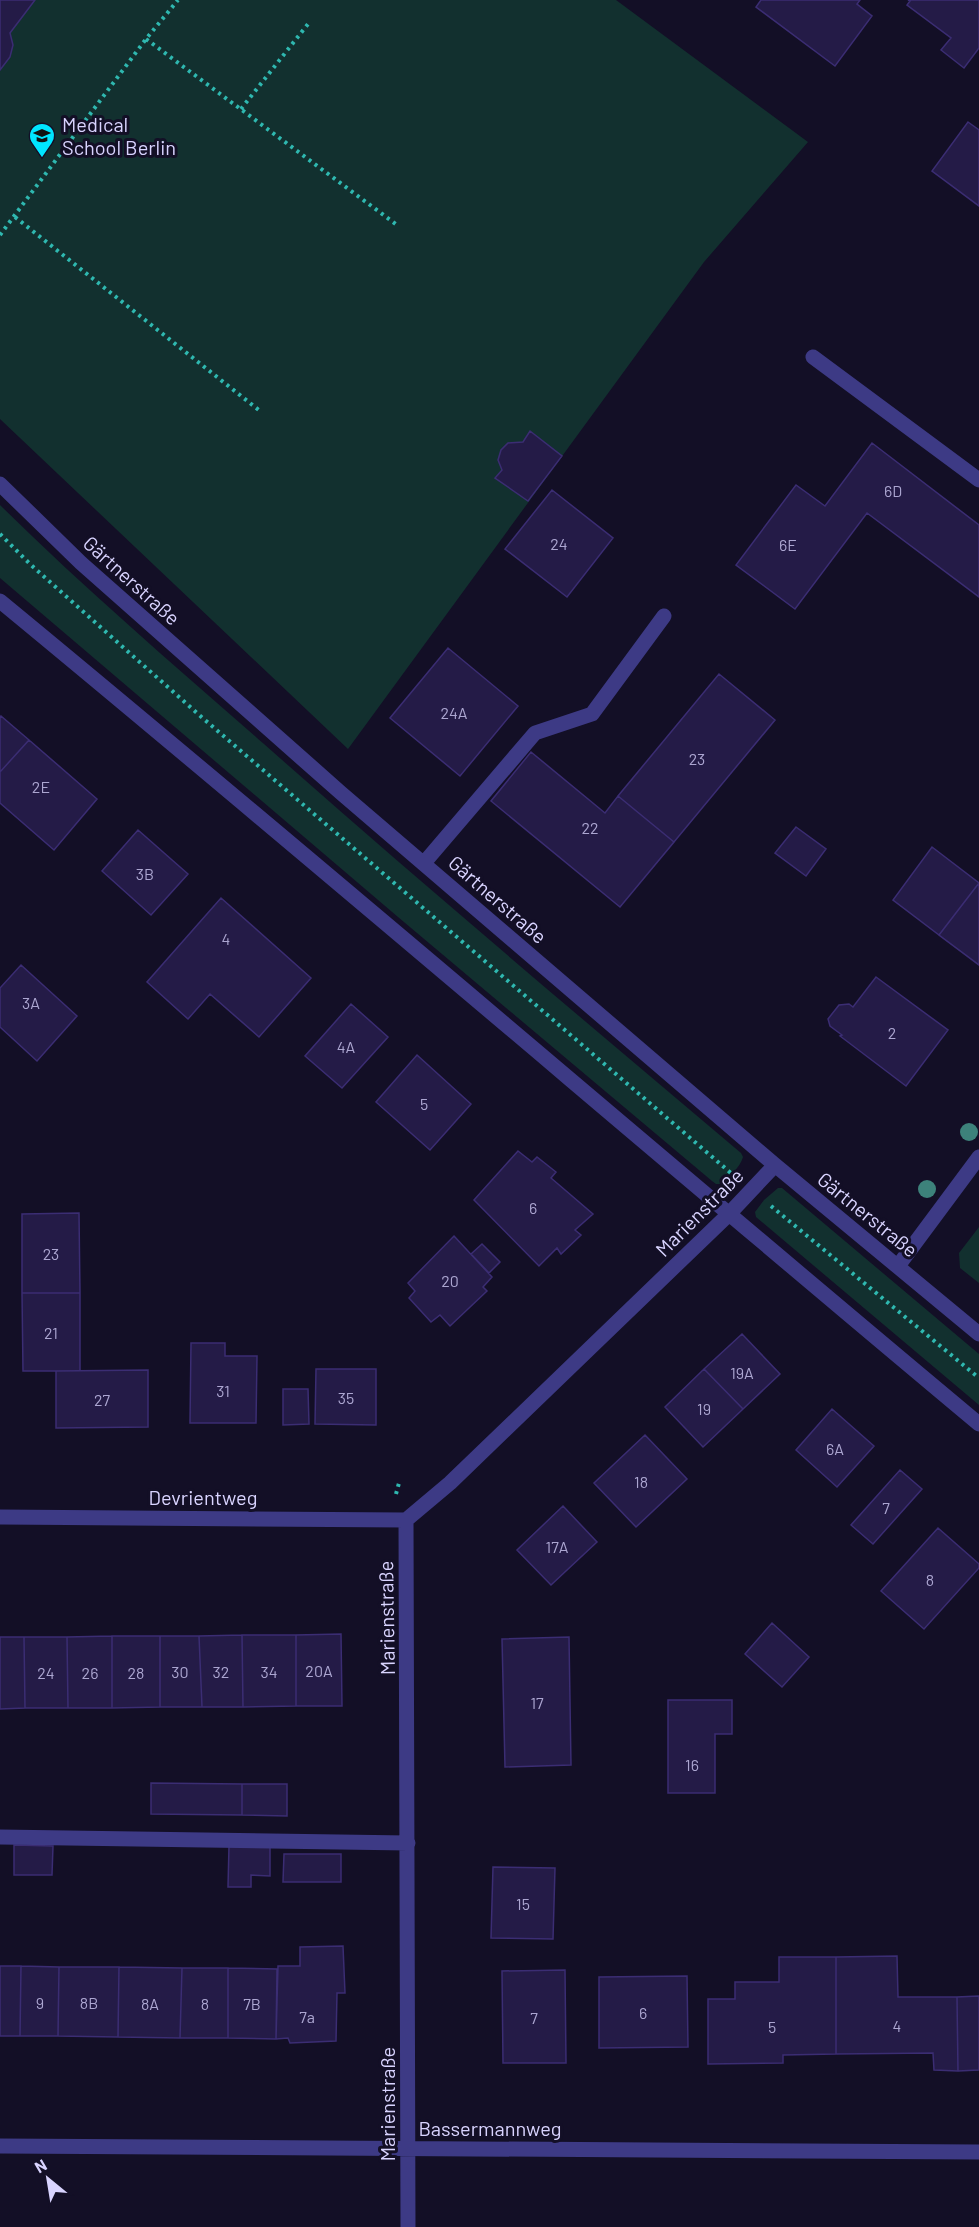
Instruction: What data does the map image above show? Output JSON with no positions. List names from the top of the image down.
{
  "streets": {
    "street": [
      "Gärtnerstraße",
      "Marienstraße",
      "Devrientweg",
      "Bassermannweg"
    ]
  },
  "crossings": [
    ["Gärtnerstraße", "Marienstraße"],
    ["Marienstraße", "Devrientweg"],
    ["Marienstraße", "Bassermannweg"]
  ],
  "places": {
    "school or university": ["Medical School Berlin"]
  },
  "house_numbers": [
    "6D",
    "24",
    "6E",
    "24A",
    "23",
    "2E",
    "22",
    "3B",
    "4",
    "3A",
    "2",
    "4A",
    "5",
    "6",
    "23",
    "20",
    "21",
    "19A",
    "31",
    "35",
    "27",
    "19",
    "6A",
    "18",
    "7",
    "17A",
    "8",
    "20A",
    "30",
    "32",
    "34",
    "24",
    "26",
    "28",
    "17",
    "16",
    "15",
    "9",
    "8B",
    "8A",
    "8",
    "7B",
    "6",
    "7a",
    "7",
    "4",
    "5"
  ],
  "north": "top left"
}
